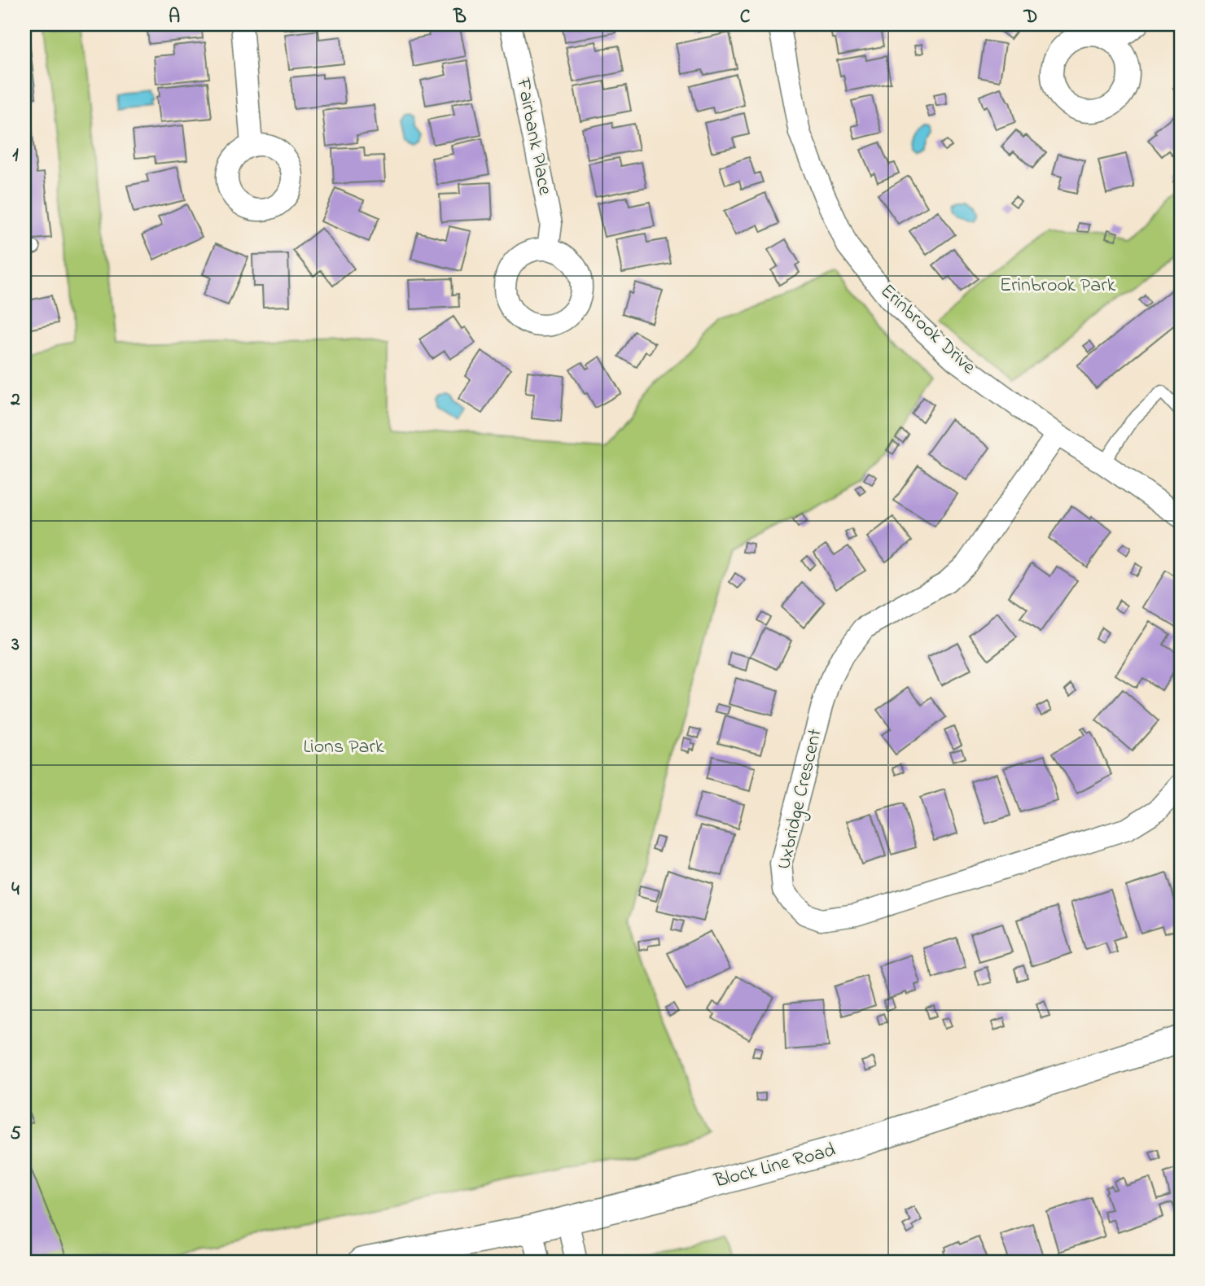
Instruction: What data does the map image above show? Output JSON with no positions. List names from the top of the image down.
{
  "streets": {
    "street": [
      "Fairbank Place",
      "Erinbrook Drive",
      "Uxbridge Crescent",
      "Block Line Road"
    ]
  },
  "crossings": [
    ["Erinbrook Drive", "Uxbridge Crescent"]
  ],
  "parks": ["Erinbrook Park", "Lions Park"],
  "grid": {
    "columns": [
      "A",
      "B",
      "C",
      "D"
    ],
    "rows": [
      "1",
      "2",
      "3",
      "4",
      "5"
    ]
  }
}
